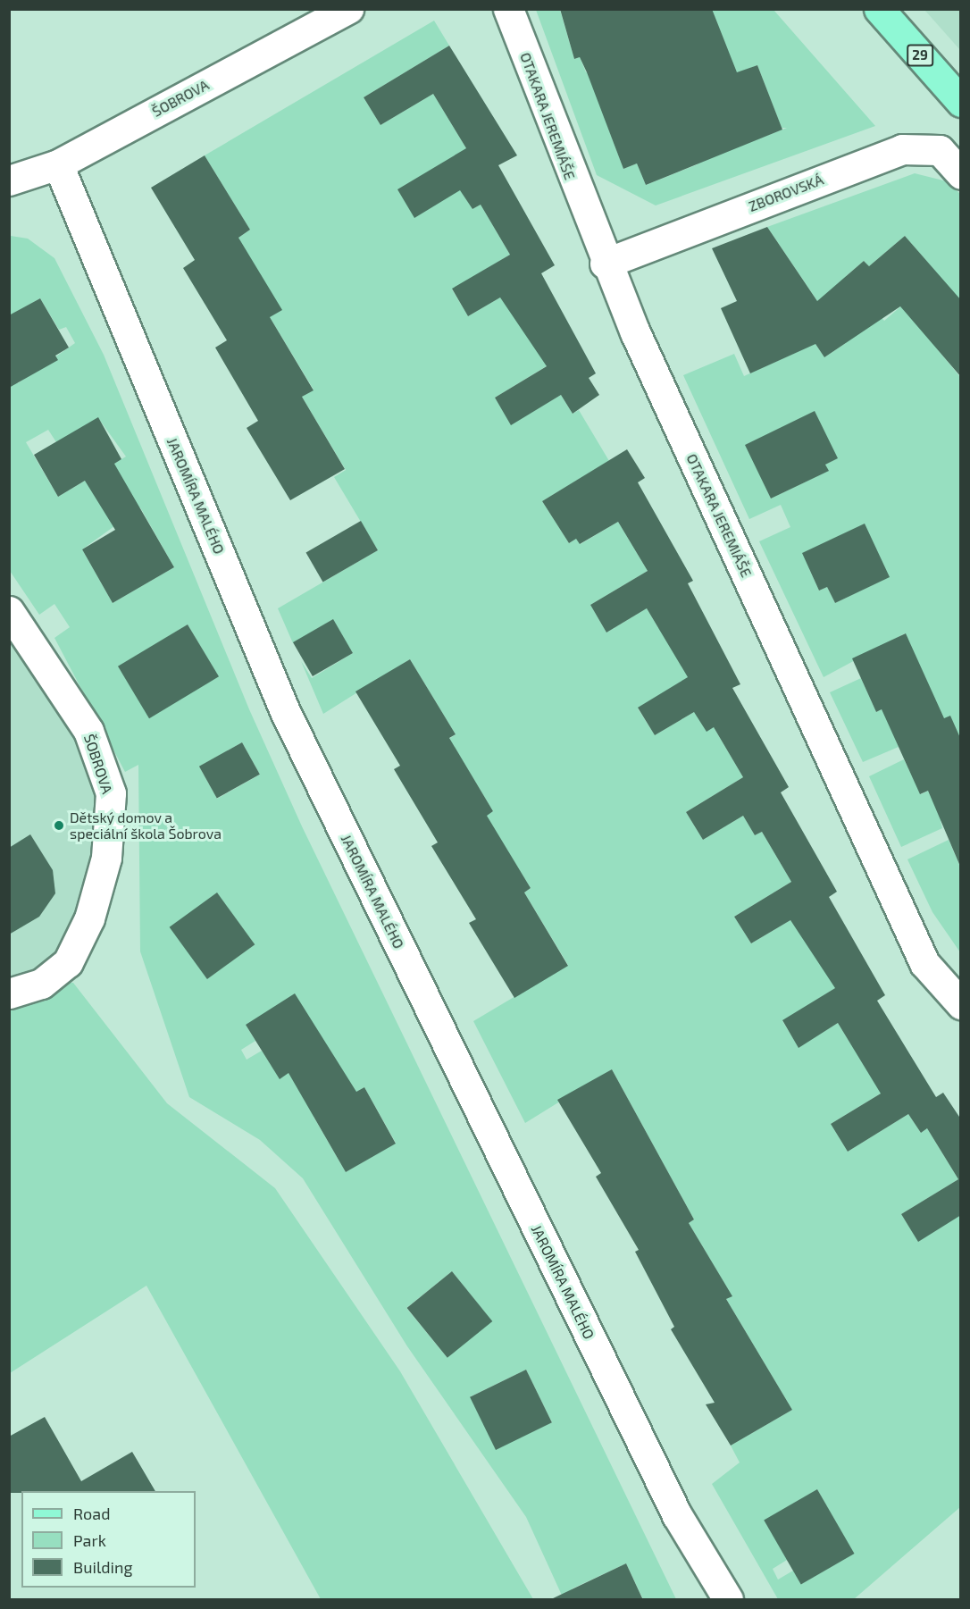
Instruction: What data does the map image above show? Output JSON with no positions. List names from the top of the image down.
{
  "streets": {
    "main road": ["29"],
    "street": [
      "ŠOBROVA",
      "OTAKARA JEREMIÁŠE",
      "ZBOROVSKÁ",
      "JAROMÍRA MALÉHO"
    ]
  },
  "crossings": [
    ["ŠOBROVA", "JAROMÍRA MALÉHO"],
    ["OTAKARA JEREMIÁŠE", "ZBOROVSKÁ"]
  ],
  "places": ["Dětský domov a speciální škola Šobrova"],
  "legend": ["Road", "Park", "Building"]
}
